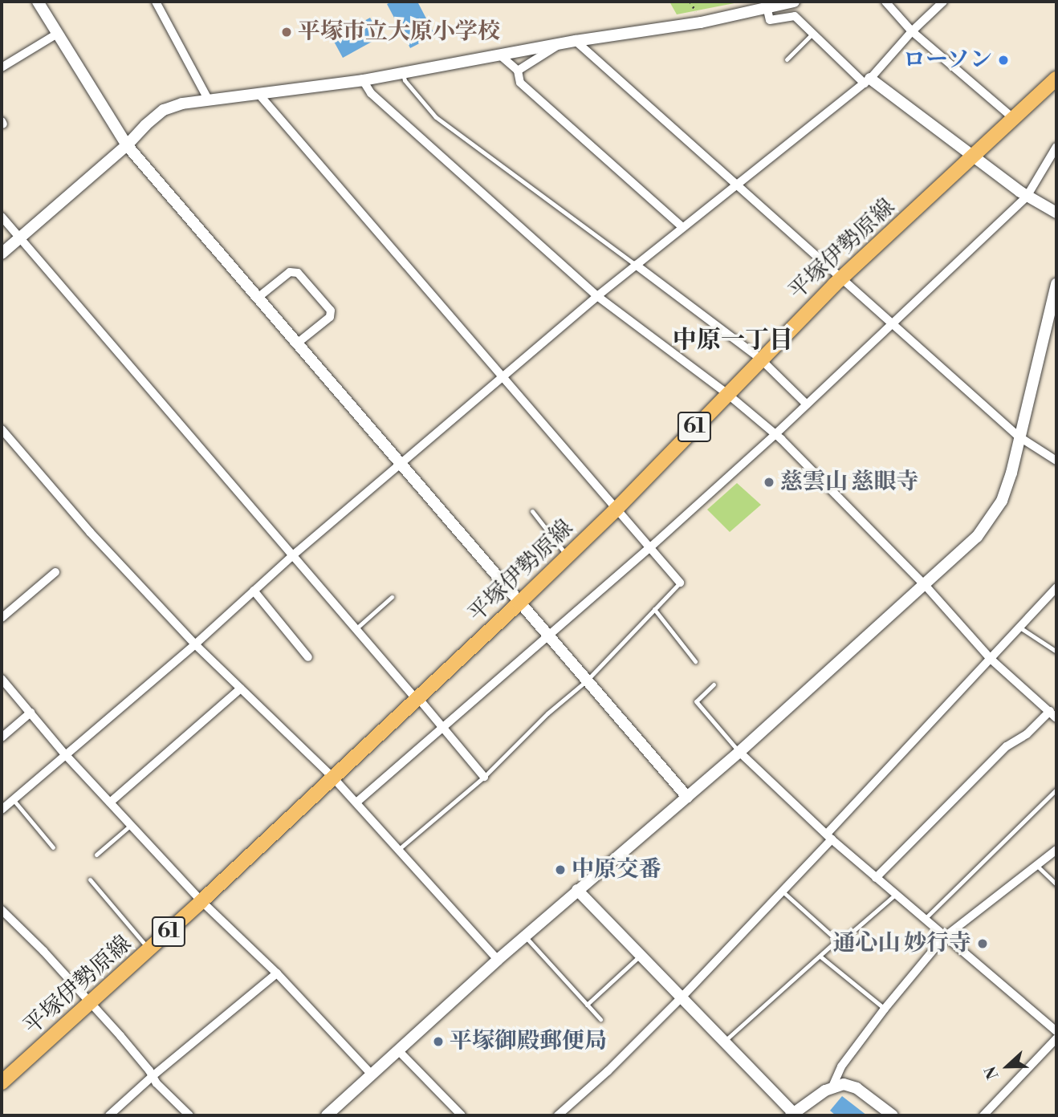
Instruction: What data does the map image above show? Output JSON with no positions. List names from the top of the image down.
{
  "streets": {
    "main road": ["平塚伊勢原線", "61"]
  },
  "districts": ["中原一丁目"],
  "places": [
    "平塚市立大原小学校",
    "ローソン",
    "慈雲山 慈眼寺",
    "中原交番",
    "通心山 妙行寺",
    "平塚御殿郵便局"
  ],
  "north": "left"
}
